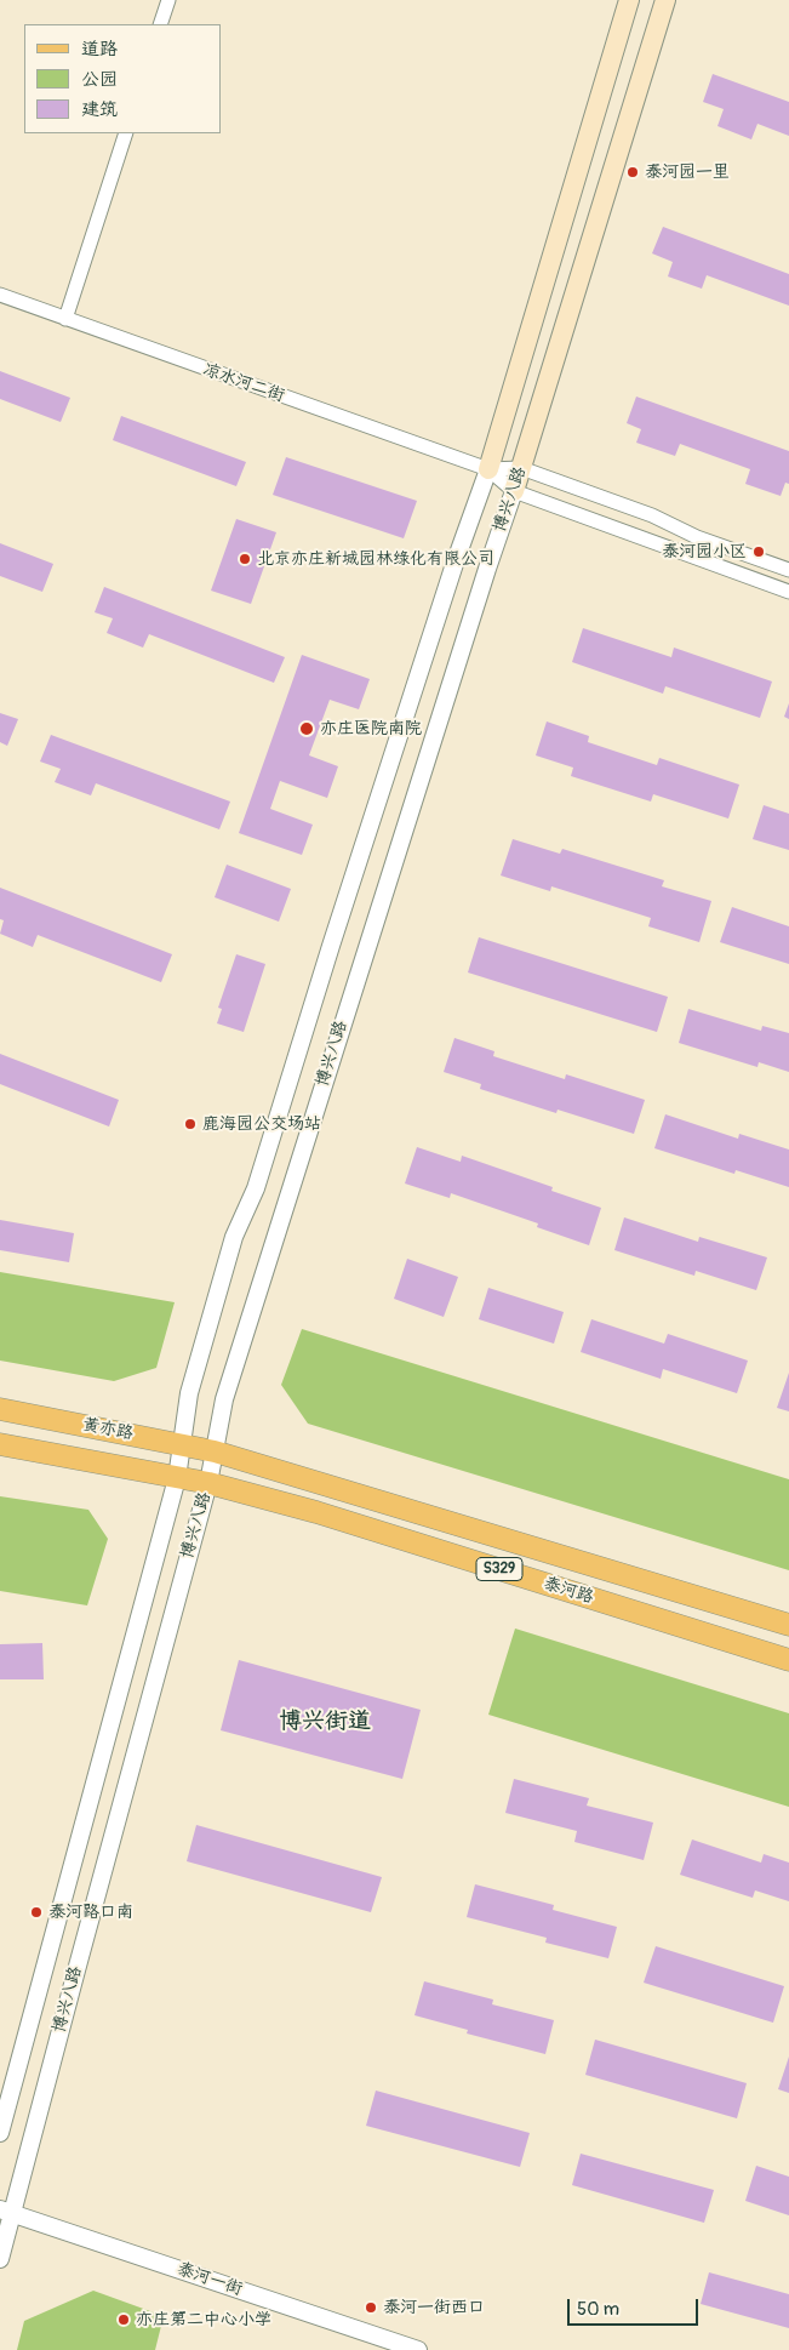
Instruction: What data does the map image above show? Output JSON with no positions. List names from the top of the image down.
{
  "streets": {
    "main road": [
      "博兴八路",
      "黄亦路",
      "S329",
      "泰河路"
    ],
    "street": ["凉水河二街", "泰河一街"]
  },
  "crossings": [
    ["凉水河二街", "博兴八路"],
    ["博兴八路", "黄亦路"],
    ["博兴八路", "泰河路"],
    ["博兴八路", "泰河一街"],
    ["黄亦路", "泰河路"]
  ],
  "districts": ["博兴街道"],
  "places": [
    "泰河园一里",
    "泰河园小区",
    "北京亦庄新城园林绿化有限公司",
    "亦庄医院南院",
    "鹿海园公交场站",
    "泰河路口南",
    "泰河一街西口",
    "亦庄第二中心小学"
  ],
  "legend": ["道路", "公园", "建筑"],
  "scale_bar": "50 m"
}
